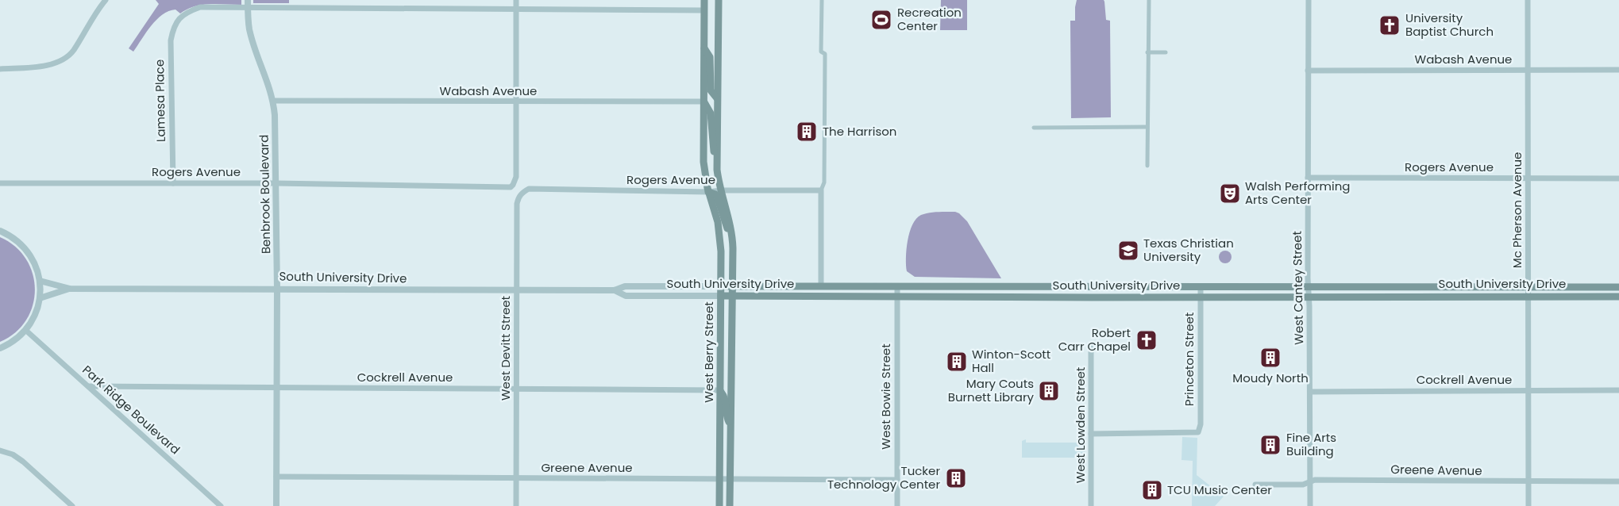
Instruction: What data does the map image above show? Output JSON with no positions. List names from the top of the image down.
{
  "streets": {
    "main road": ["South University Drive", "West Berry Street"],
    "street": [
      "Wabash Avenue",
      "Lamesa Place",
      "Rogers Avenue",
      "Benbrook Boulevard",
      "Mc Pherson Avenue",
      "West Cantey Street",
      "West Devitt Street",
      "Princeton Street",
      "Cockrell Avenue",
      "West Bowie Street",
      "Park Ridge Boulevard",
      "West Lowden Street",
      "Greene Avenue"
    ]
  },
  "crossings": [
    ["Wabash Avenue", "Rogers Avenue"],
    ["Wabash Avenue", "Benbrook Boulevard"],
    ["Wabash Avenue", "Mc Pherson Avenue"],
    ["Wabash Avenue", "West Cantey Street"],
    ["Wabash Avenue", "West Berry Street"],
    ["Lamesa Place", "Rogers Avenue"],
    ["Lamesa Place", "Benbrook Boulevard"],
    ["Rogers Avenue", "Benbrook Boulevard"],
    ["Rogers Avenue", "Mc Pherson Avenue"],
    ["Rogers Avenue", "West Cantey Street"],
    ["Rogers Avenue", "West Devitt Street"],
    ["Rogers Avenue", "West Berry Street"],
    ["Benbrook Boulevard", "South University Drive"],
    ["Benbrook Boulevard", "Cockrell Avenue"],
    ["Benbrook Boulevard", "Greene Avenue"],
    ["Mc Pherson Avenue", "South University Drive"],
    ["Mc Pherson Avenue", "Cockrell Avenue"],
    ["Mc Pherson Avenue", "Greene Avenue"],
    ["South University Drive", "West Cantey Street"],
    ["South University Drive", "West Devitt Street"],
    ["South University Drive", "West Berry Street"],
    ["South University Drive", "Princeton Street"],
    ["South University Drive", "West Bowie Street"],
    ["West Cantey Street", "Cockrell Avenue"],
    ["West Cantey Street", "Greene Avenue"],
    ["West Devitt Street", "Cockrell Avenue"],
    ["West Devitt Street", "Greene Avenue"],
    ["West Berry Street", "Cockrell Avenue"],
    ["West Berry Street", "Greene Avenue"],
    ["Princeton Street", "West Lowden Street"],
    ["Cockrell Avenue", "Park Ridge Boulevard"],
    ["West Bowie Street", "Greene Avenue"]
  ],
  "places": {
    "sports": ["Recreation Center"],
    "church": ["University Baptist Church", "Robert Carr Chapel"],
    "building": [
      "The Harrison",
      "Moudy North",
      "Winton-Scott Hall",
      "Mary Couts Burnett Library",
      "Fine Arts Building",
      "Tucker Technology Center",
      "TCU Music Center"
    ],
    "theatre": ["Walsh Performing Arts Center"],
    "school or university": ["Texas Christian University"]
  }
}
